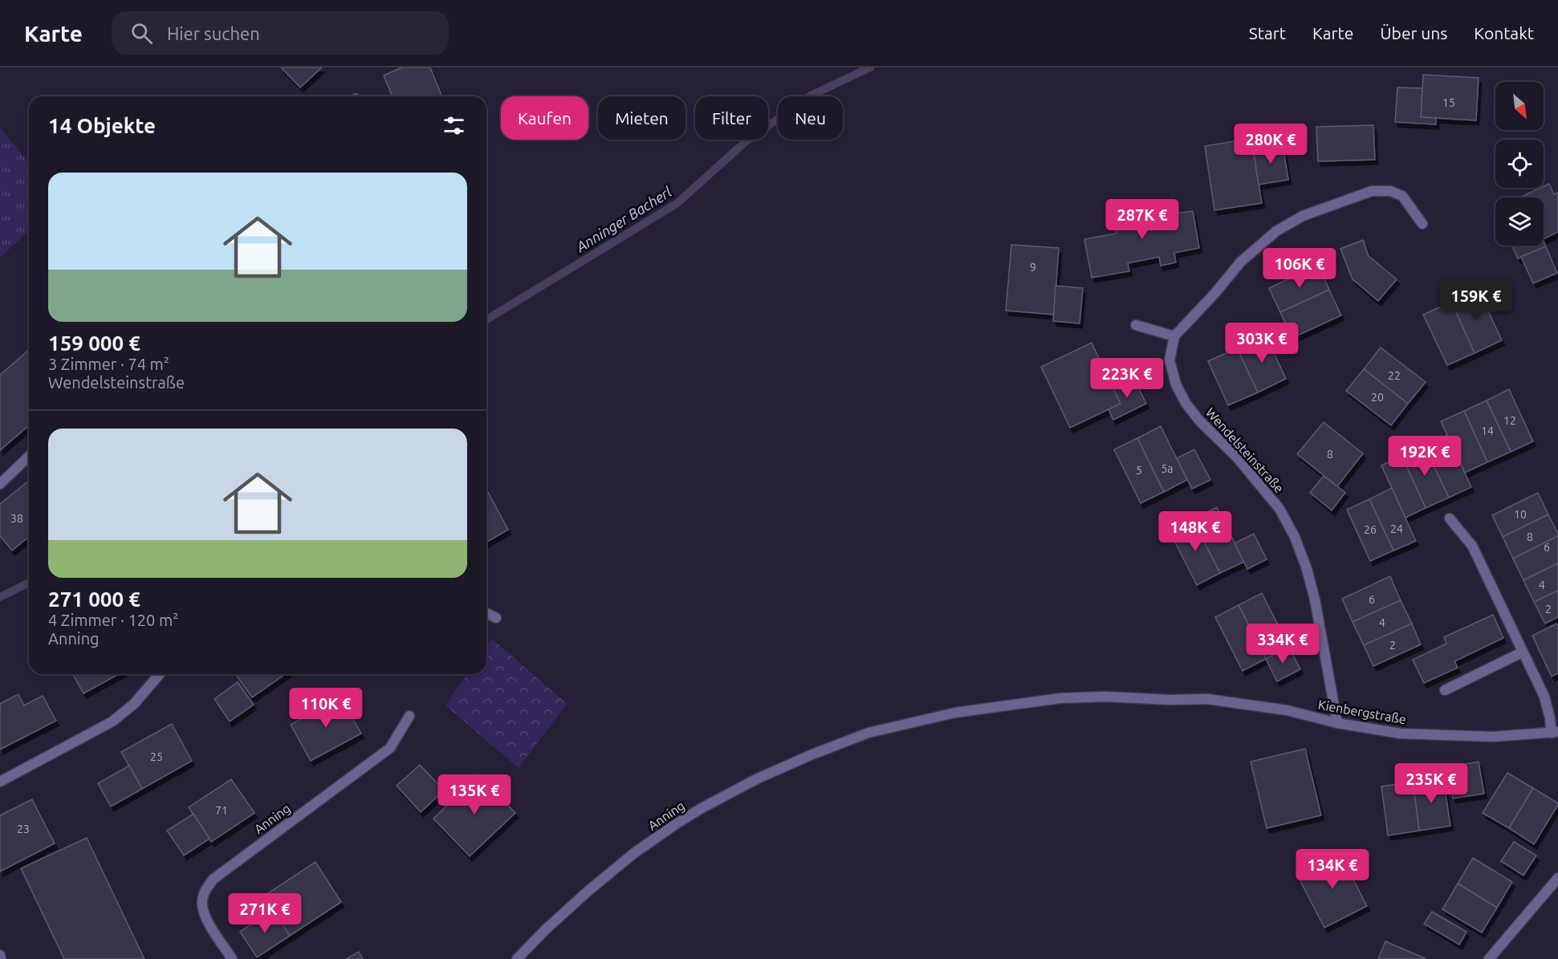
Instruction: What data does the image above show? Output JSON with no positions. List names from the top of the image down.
{
  "streets": {
    "street": ["Wendelsteinstraße", "Kienbergstraße", "Anning"]
  },
  "crossings": [
    ["Wendelsteinstraße", "Kienbergstraße"],
    ["Kienbergstraße", "Anning"]
  ],
  "water": ["Anninger Bacherl"],
  "house_numbers": [
    "15",
    "9",
    "22",
    "20",
    "12",
    "14",
    "8",
    "5a",
    "5",
    "10",
    "38",
    "24",
    "26",
    "8",
    "6",
    "4",
    "6",
    "2",
    "4",
    "2",
    "25",
    "71",
    "23"
  ],
  "north": "bottom right",
  "page": {
    "header": "Karte",
    "search": "Hier suchen",
    "nav": [
      "Start",
      "Karte",
      "Über uns",
      "Kontakt"
    ],
    "chip": [
      "Kaufen",
      "Mieten",
      "Filter",
      "Neu"
    ],
    "heading": "14 Objekte",
    "price": [
      "280K €",
      "287K €",
      "106K €",
      "159K €",
      "303K €",
      "223K €",
      "192K €",
      "148K €",
      "334K €",
      "110K €",
      "235K €",
      "135K €",
      "134K €",
      "271K €"
    ],
    "list": [
      {
        "name": "159 000 €",
        "note": "3 Zimmer · 74 m² · Wendelsteinstraße"
      },
      {
        "name": "271 000 €",
        "note": "4 Zimmer · 120 m² · Anning"
      }
    ]
  }
}
